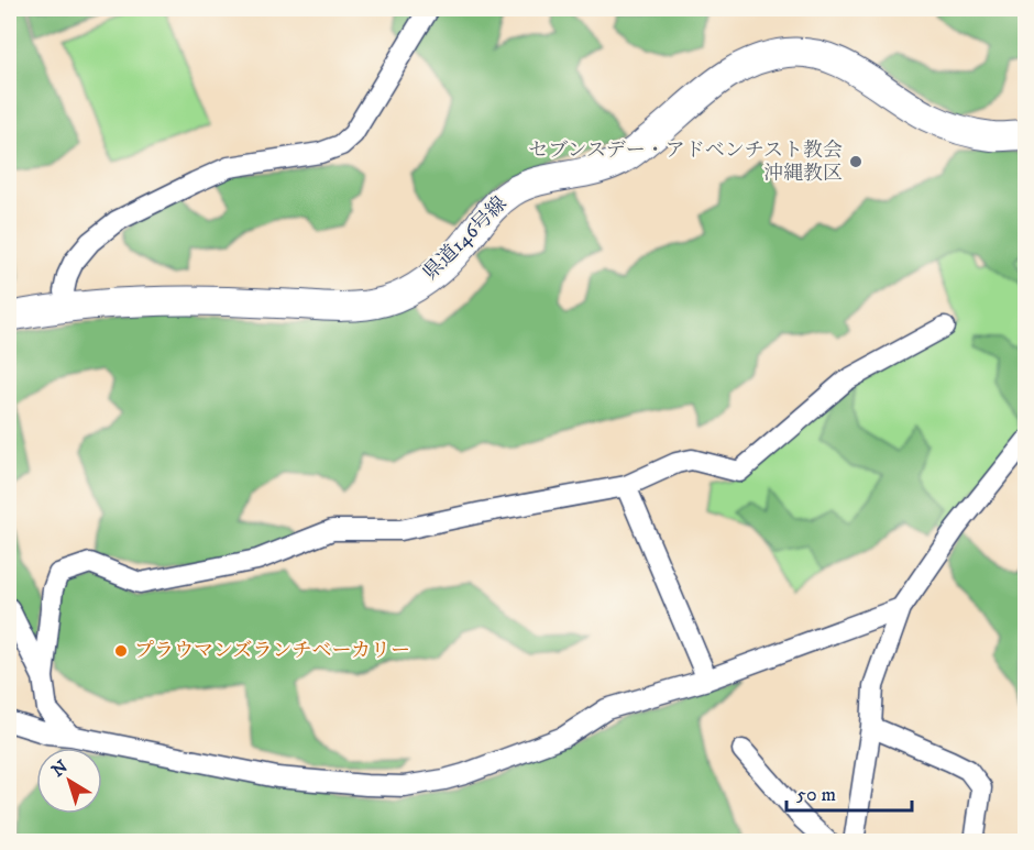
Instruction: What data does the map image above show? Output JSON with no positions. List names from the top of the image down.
{
  "streets": {
    "main road": ["県道146号線"]
  },
  "places": ["セブンスデー・アドベンチスト教会 沖縄教区", "プラウマンズランチベーカリー"],
  "scale_bar": "50 m",
  "north": "top left"
}
